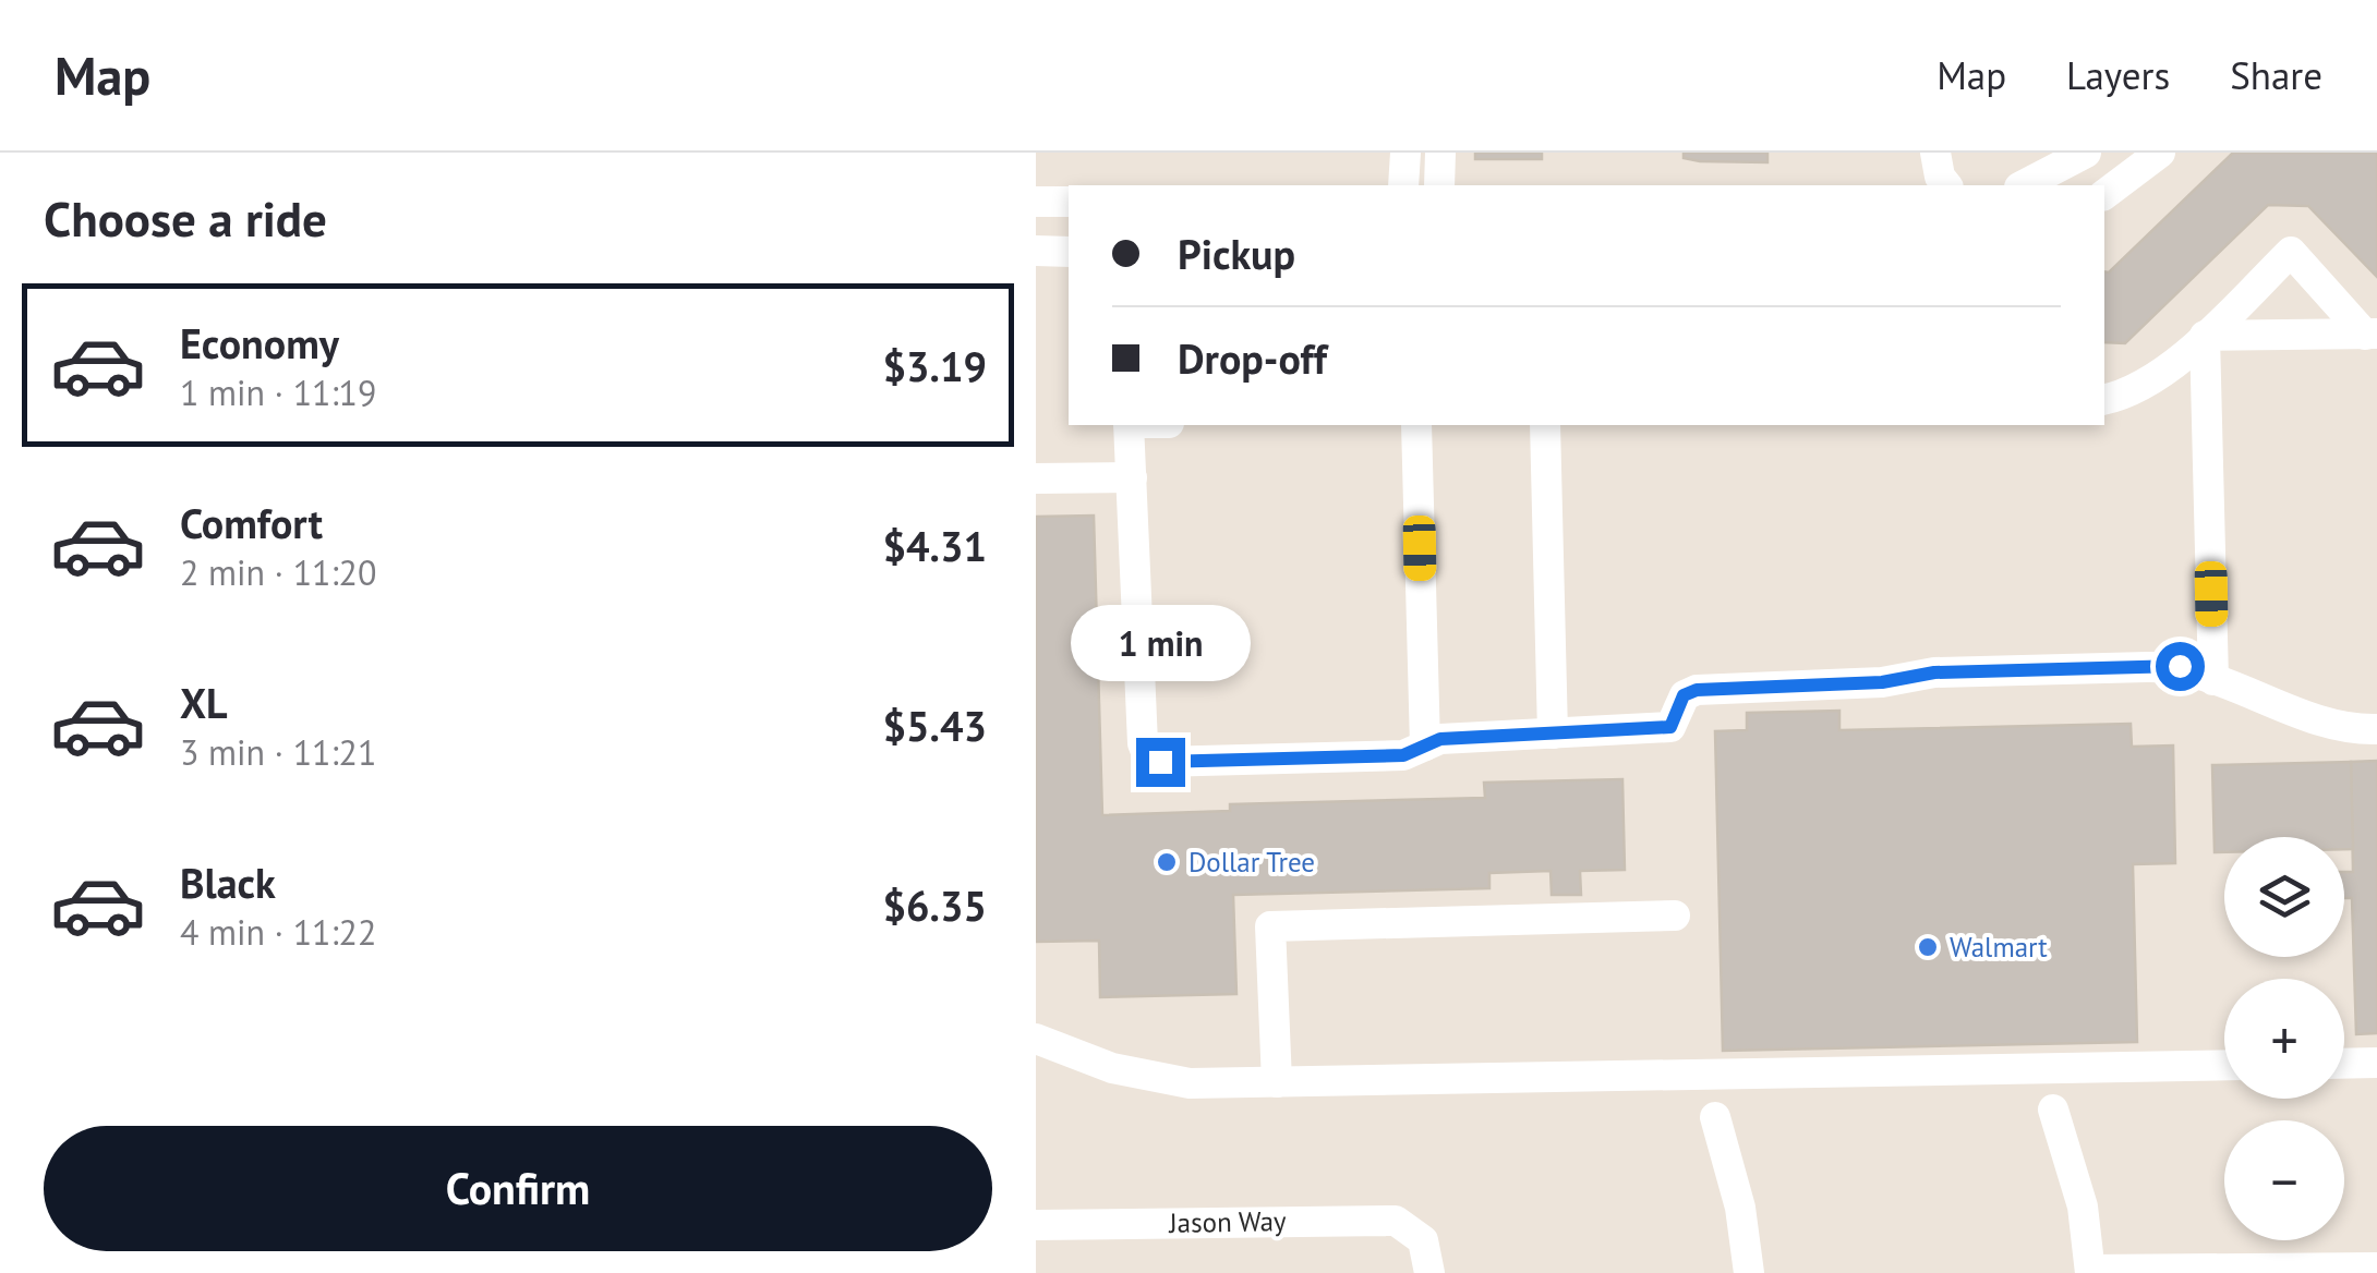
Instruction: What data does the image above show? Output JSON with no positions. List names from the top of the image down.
{
  "streets": {
    "street": ["Jason Way"]
  },
  "places": ["Dollar Tree", "Walmart"],
  "page": {
    "header": "Map",
    "nav": ["Map", "Layers", "Share"],
    "heading": "Choose a ride",
    "banner": ["Pickup", "Drop-off"],
    "list": [
      {
        "name": "Economy",
        "note": "1 min · 11:19",
        "value": "$3.19"
      },
      {
        "name": "Comfort",
        "note": "2 min · 11:20",
        "value": "$4.31"
      },
      {
        "name": "XL",
        "note": "3 min · 11:21",
        "value": "$5.43"
      },
      {
        "name": "Black",
        "note": "4 min · 11:22",
        "value": "$6.35"
      }
    ],
    "bubble": "1 min",
    "map_buttons": ["+", "−"],
    "buttons": "Confirm"
  }
}
